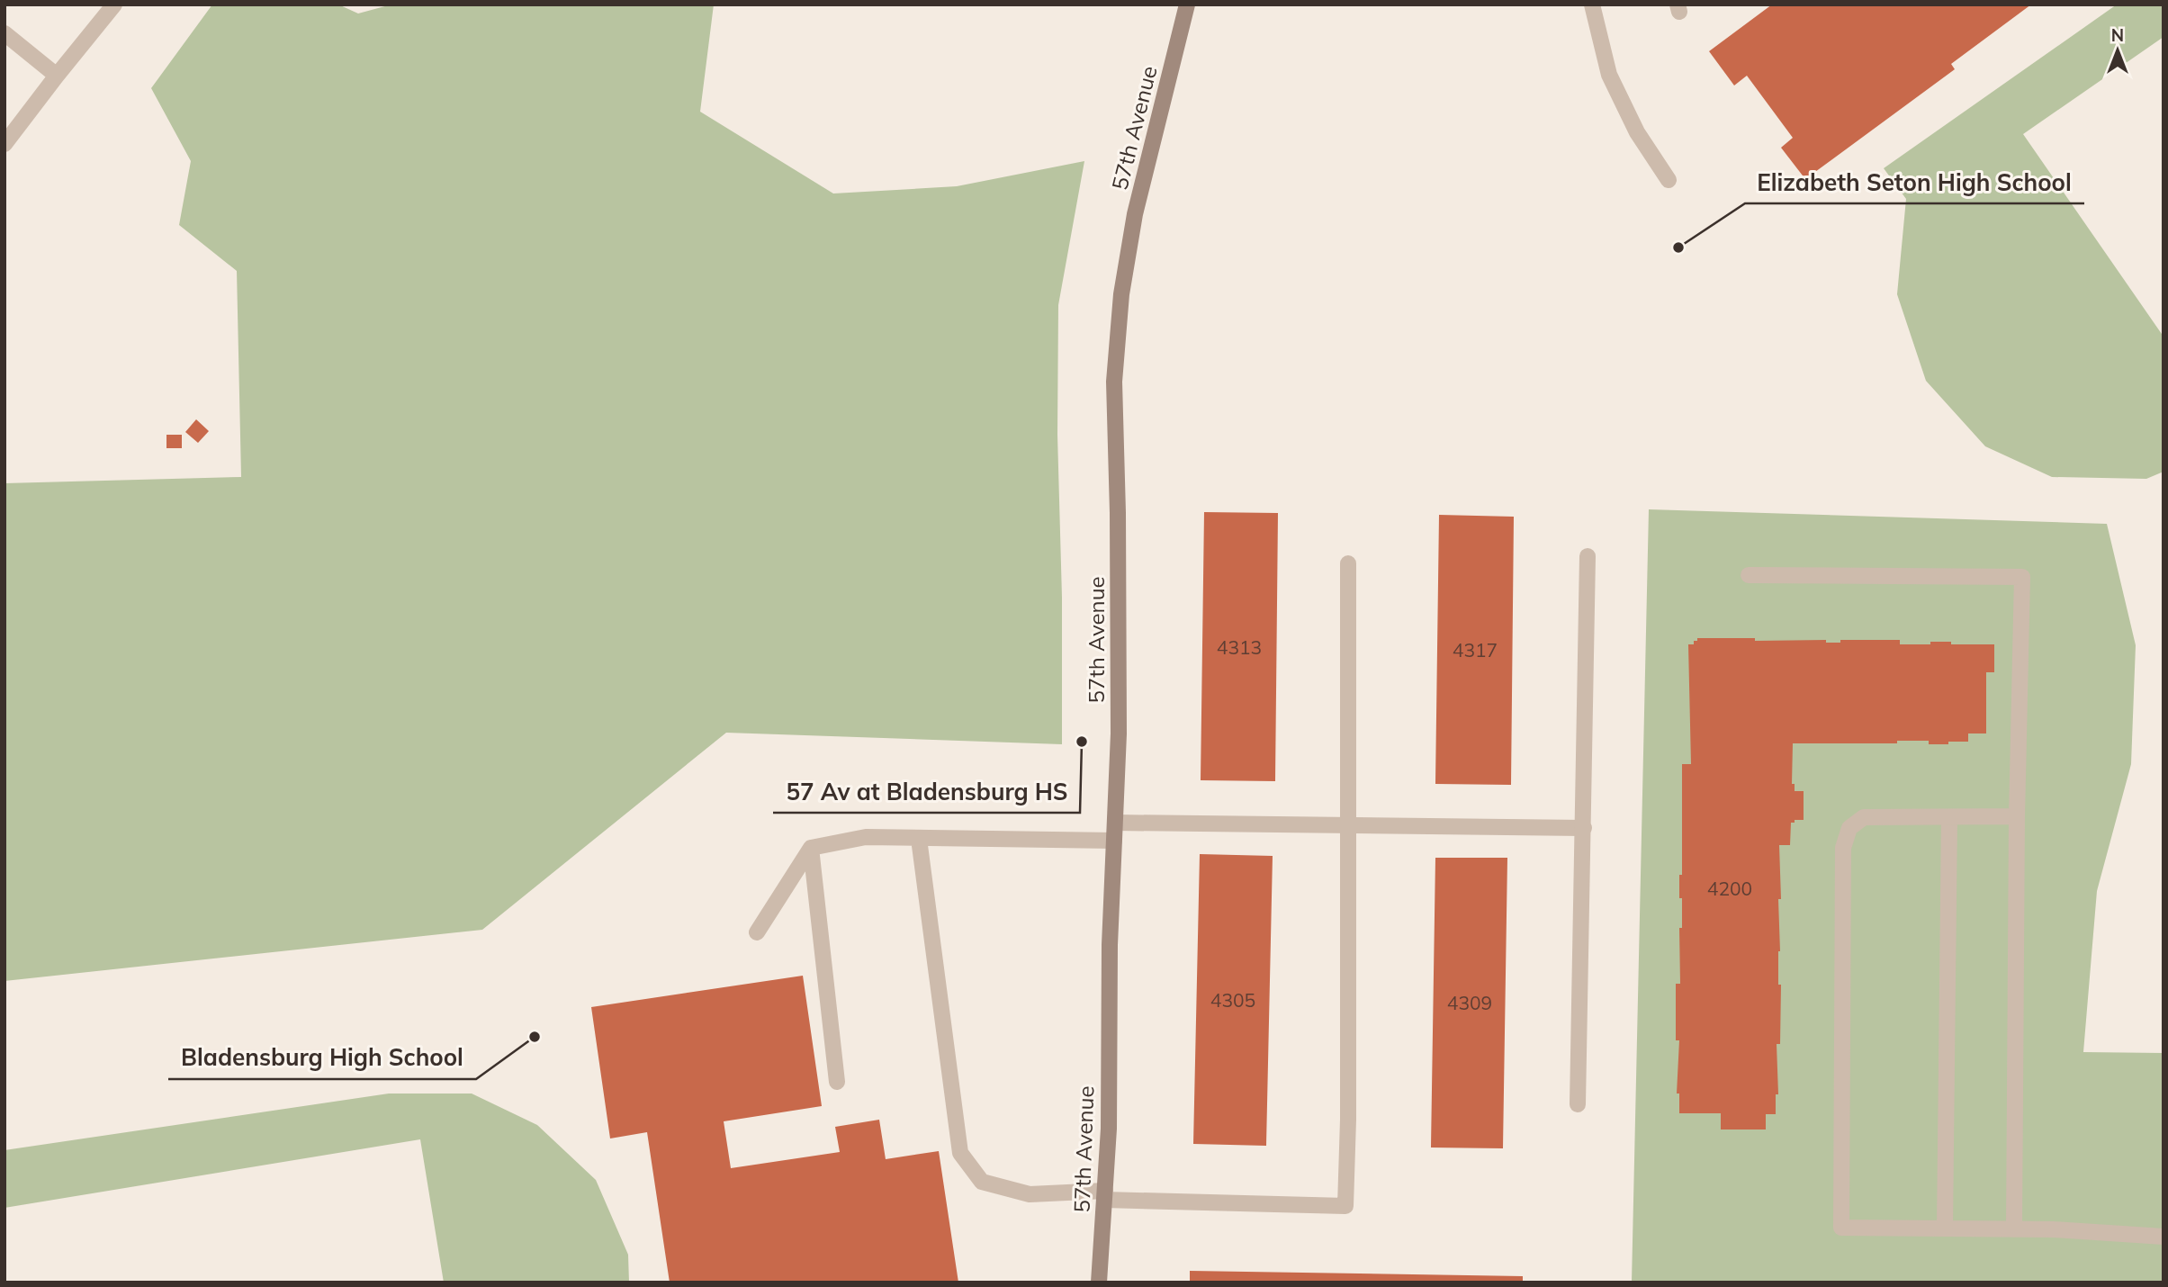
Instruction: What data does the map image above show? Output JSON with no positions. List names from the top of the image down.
{
  "streets": {
    "street": ["57th Avenue"]
  },
  "places": ["Elizabeth Seton High School", "57 Av at Bladensburg HS", "Bladensburg High School"],
  "house_numbers": [
    "4313",
    "4317",
    "4200",
    "4305",
    "4309"
  ],
  "north": "top"
}
